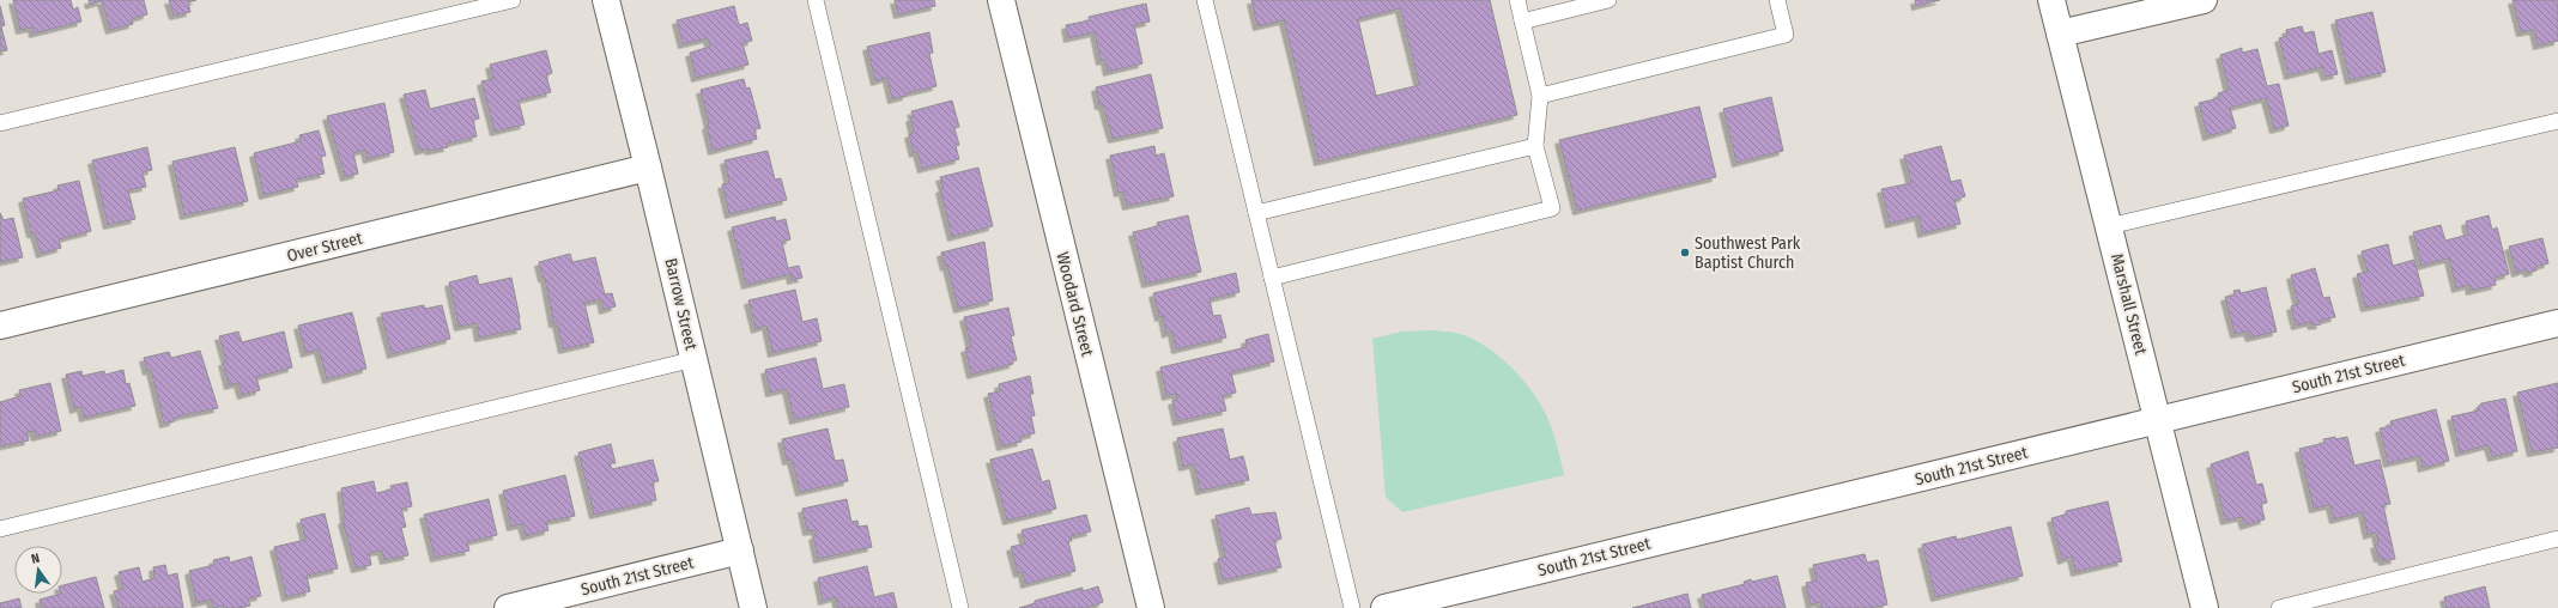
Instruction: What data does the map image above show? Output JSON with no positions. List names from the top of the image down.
{
  "streets": {
    "street": [
      "Over Street",
      "Barrow Street",
      "Woodard Street",
      "Marshall Street",
      "South 21st Street"
    ]
  },
  "crossings": [
    ["Over Street", "Barrow Street"],
    ["Barrow Street", "South 21st Street"],
    ["Marshall Street", "South 21st Street"]
  ],
  "places": ["Southwest Park Baptist Church"],
  "north": "top"
}
